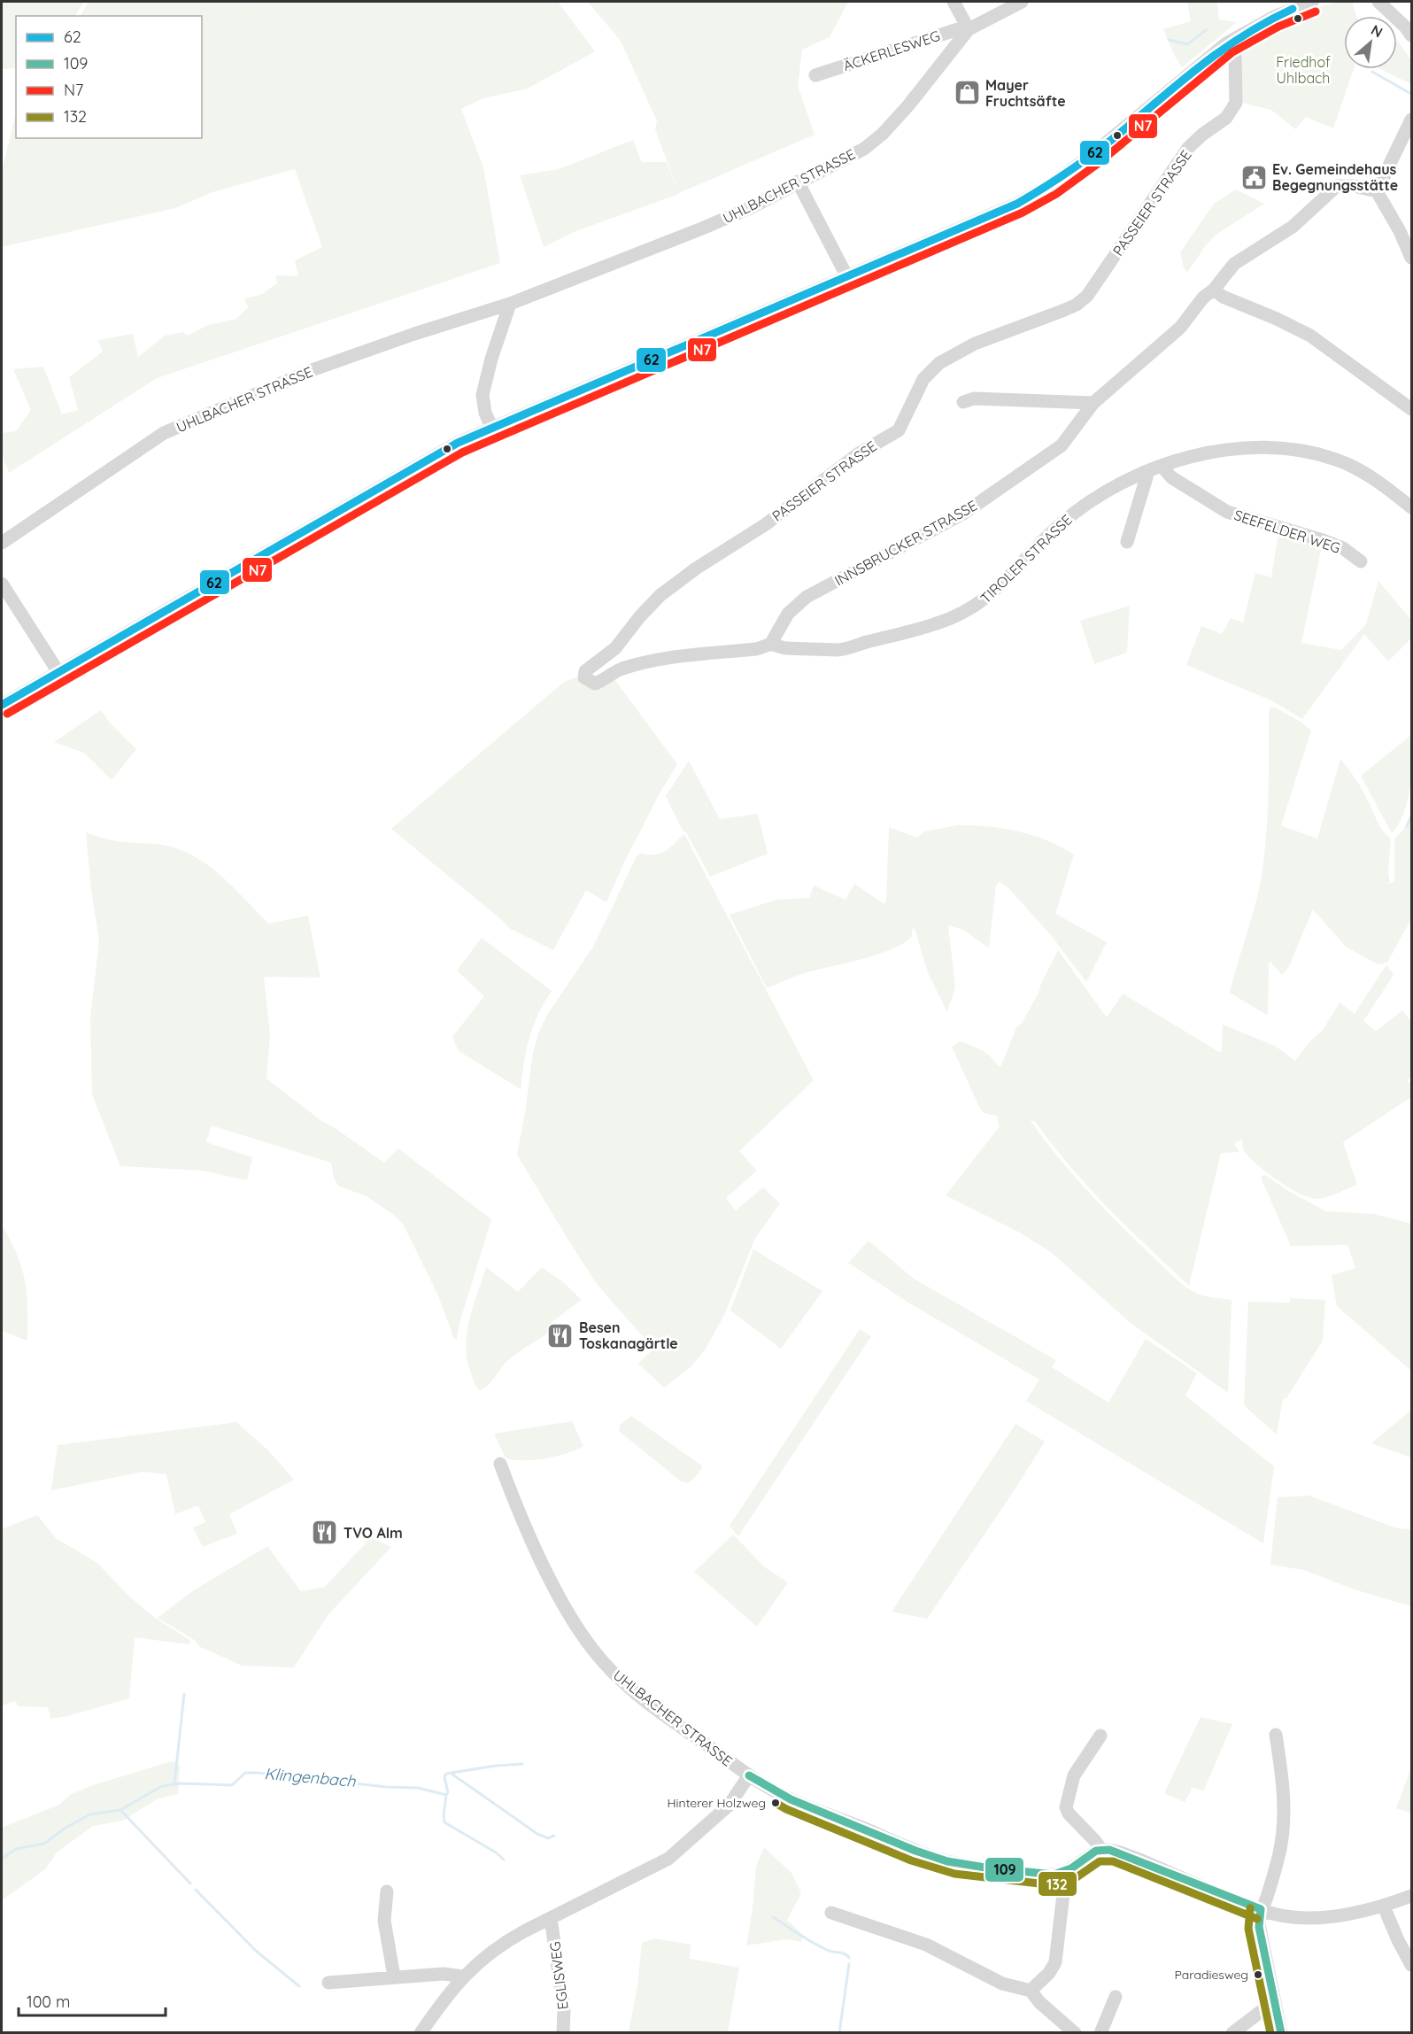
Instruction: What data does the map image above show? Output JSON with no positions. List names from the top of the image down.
{
  "streets": {
    "street": [
      "ÄCKERLESWEG",
      "UHLBACHER STRASSE",
      "PASSEIER STRASSE",
      "SEEFELDER WEG",
      "INNSBRUCKER STRASSE",
      "TIROLER STRASSE",
      "EGLISWEG"
    ]
  },
  "crossings": [
    ["ÄCKERLESWEG", "UHLBACHER STRASSE"],
    ["PASSEIER STRASSE", "INNSBRUCKER STRASSE"],
    ["PASSEIER STRASSE", "TIROLER STRASSE"],
    ["SEEFELDER WEG", "TIROLER STRASSE"]
  ],
  "water": ["Klingenbach"],
  "parks": ["Friedhof Uhlbach"],
  "places": {
    "shop": ["Mayer Fruchtsäfte"],
    "public building": ["Ev. Gemeindehaus Begegnungsstätte"],
    "restaurant": ["Besen Toskanagärtle", "TVO Alm"],
    "other": ["Hinterer Holzweg", "Paradiesweg"]
  },
  "lines": [
    "transit line 62",
    "transit line N7",
    "transit line 109",
    "transit line 132"
  ],
  "legend": [
    "62",
    "109",
    "N7",
    "132"
  ],
  "scale_bar": "100 m",
  "north": "top right"
}
